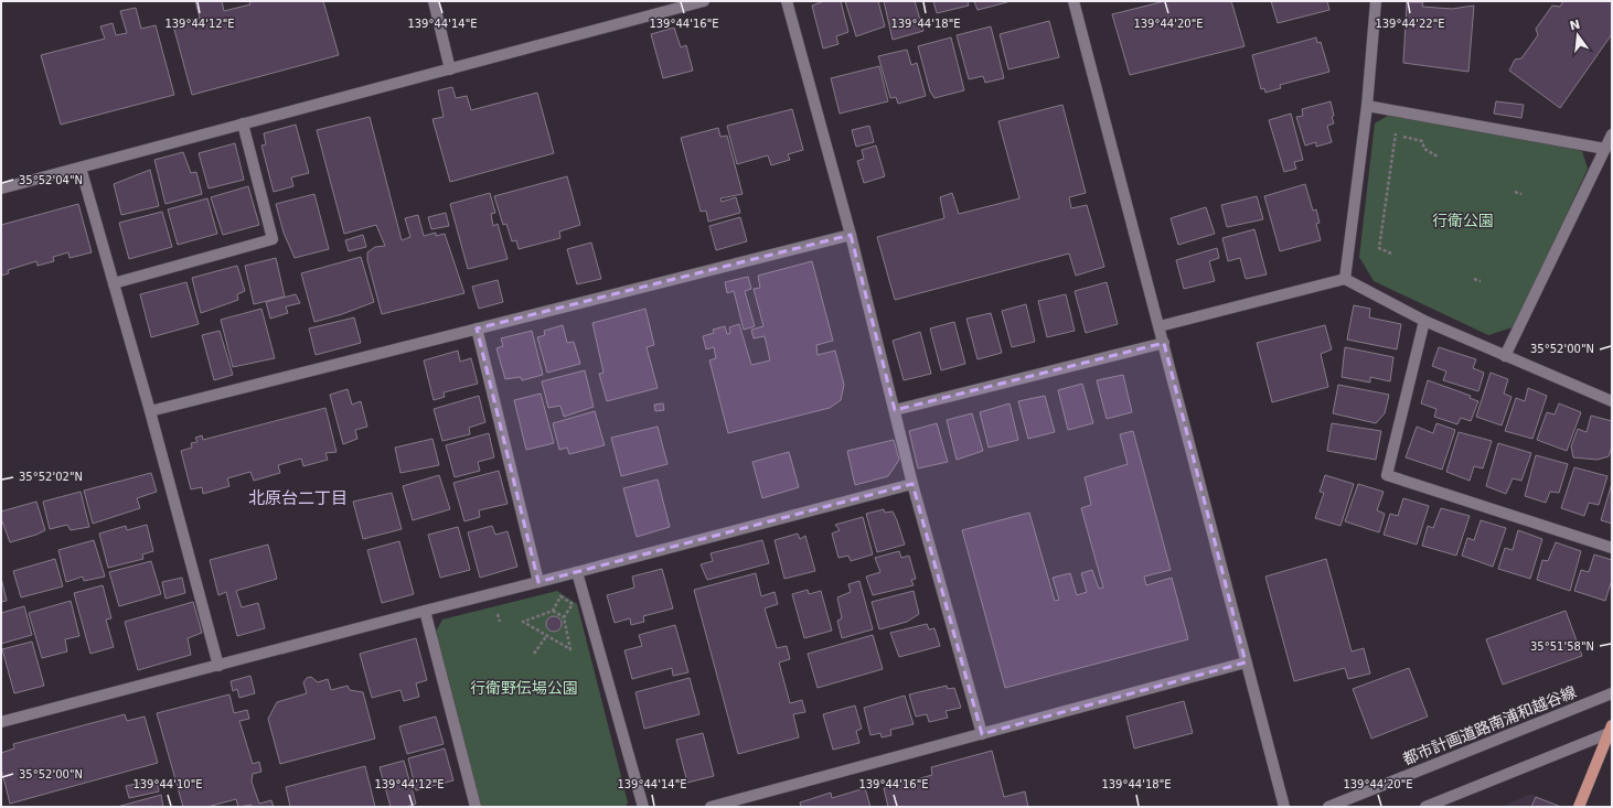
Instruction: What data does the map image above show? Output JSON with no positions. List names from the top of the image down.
{
  "streets": {
    "street": ["都市計画道路南浦和越谷線"]
  },
  "districts": ["北原台二丁目"],
  "parks": ["行衛公園", "行衛野伝場公園"],
  "north": "top",
  "coordinates": [
    "139°44'12\"E",
    "139°44'14\"E",
    "139°44'16\"E",
    "139°44'18\"E",
    "139°44'20\"E",
    "139°44'22\"E",
    "35°52'04\"N",
    "35°52'00\"N",
    "35°52'02\"N",
    "35°51'58\"N",
    "139°44'10\"E"
  ]
}
